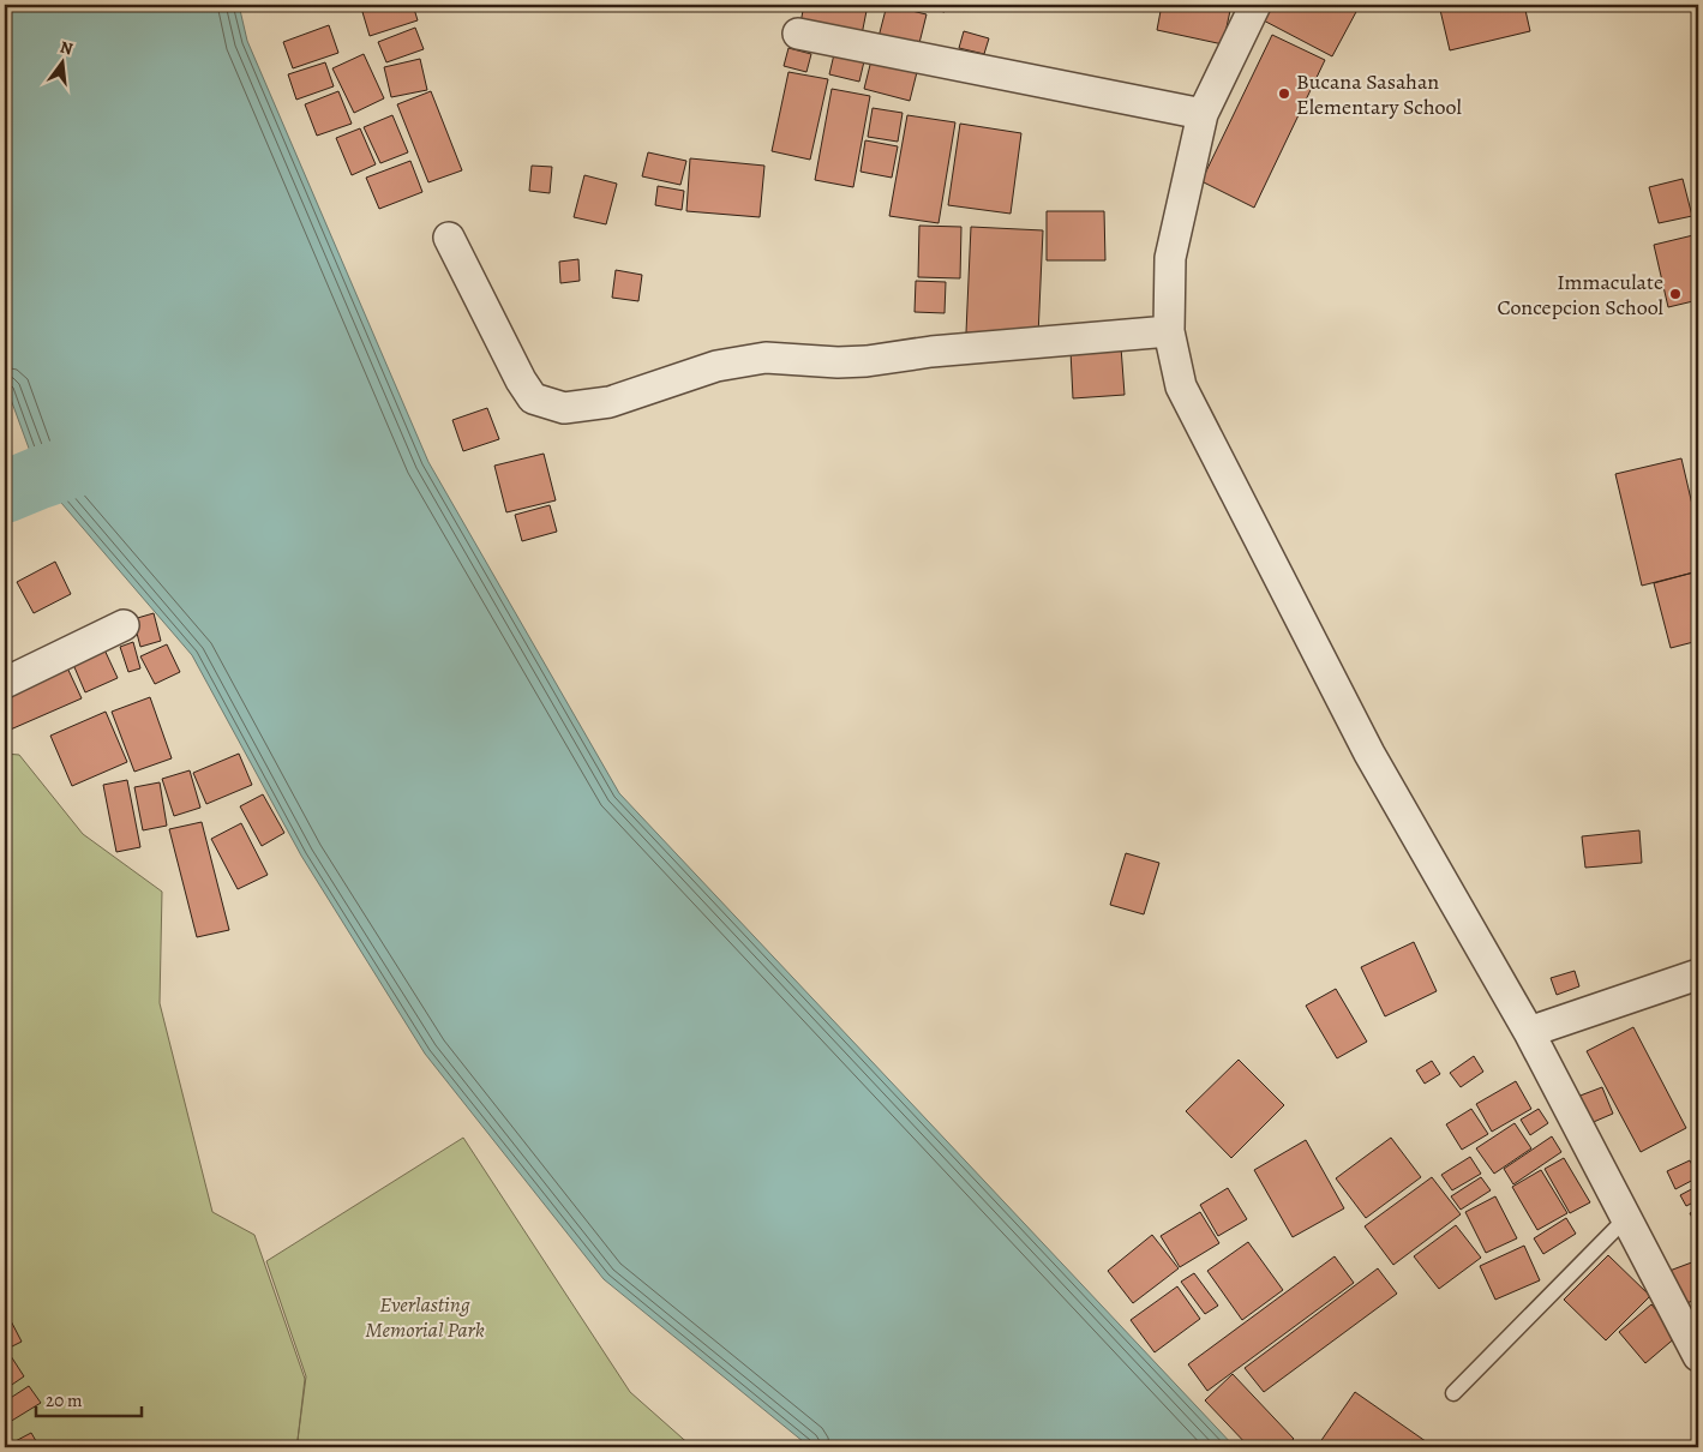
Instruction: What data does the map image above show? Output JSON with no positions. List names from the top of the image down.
{
  "parks": ["Everlasting Memorial Park"],
  "places": ["Bucana Sasahan Elementary School", "Immaculate Concepcion School"],
  "scale_bar": "20 m",
  "north": "top"
}
